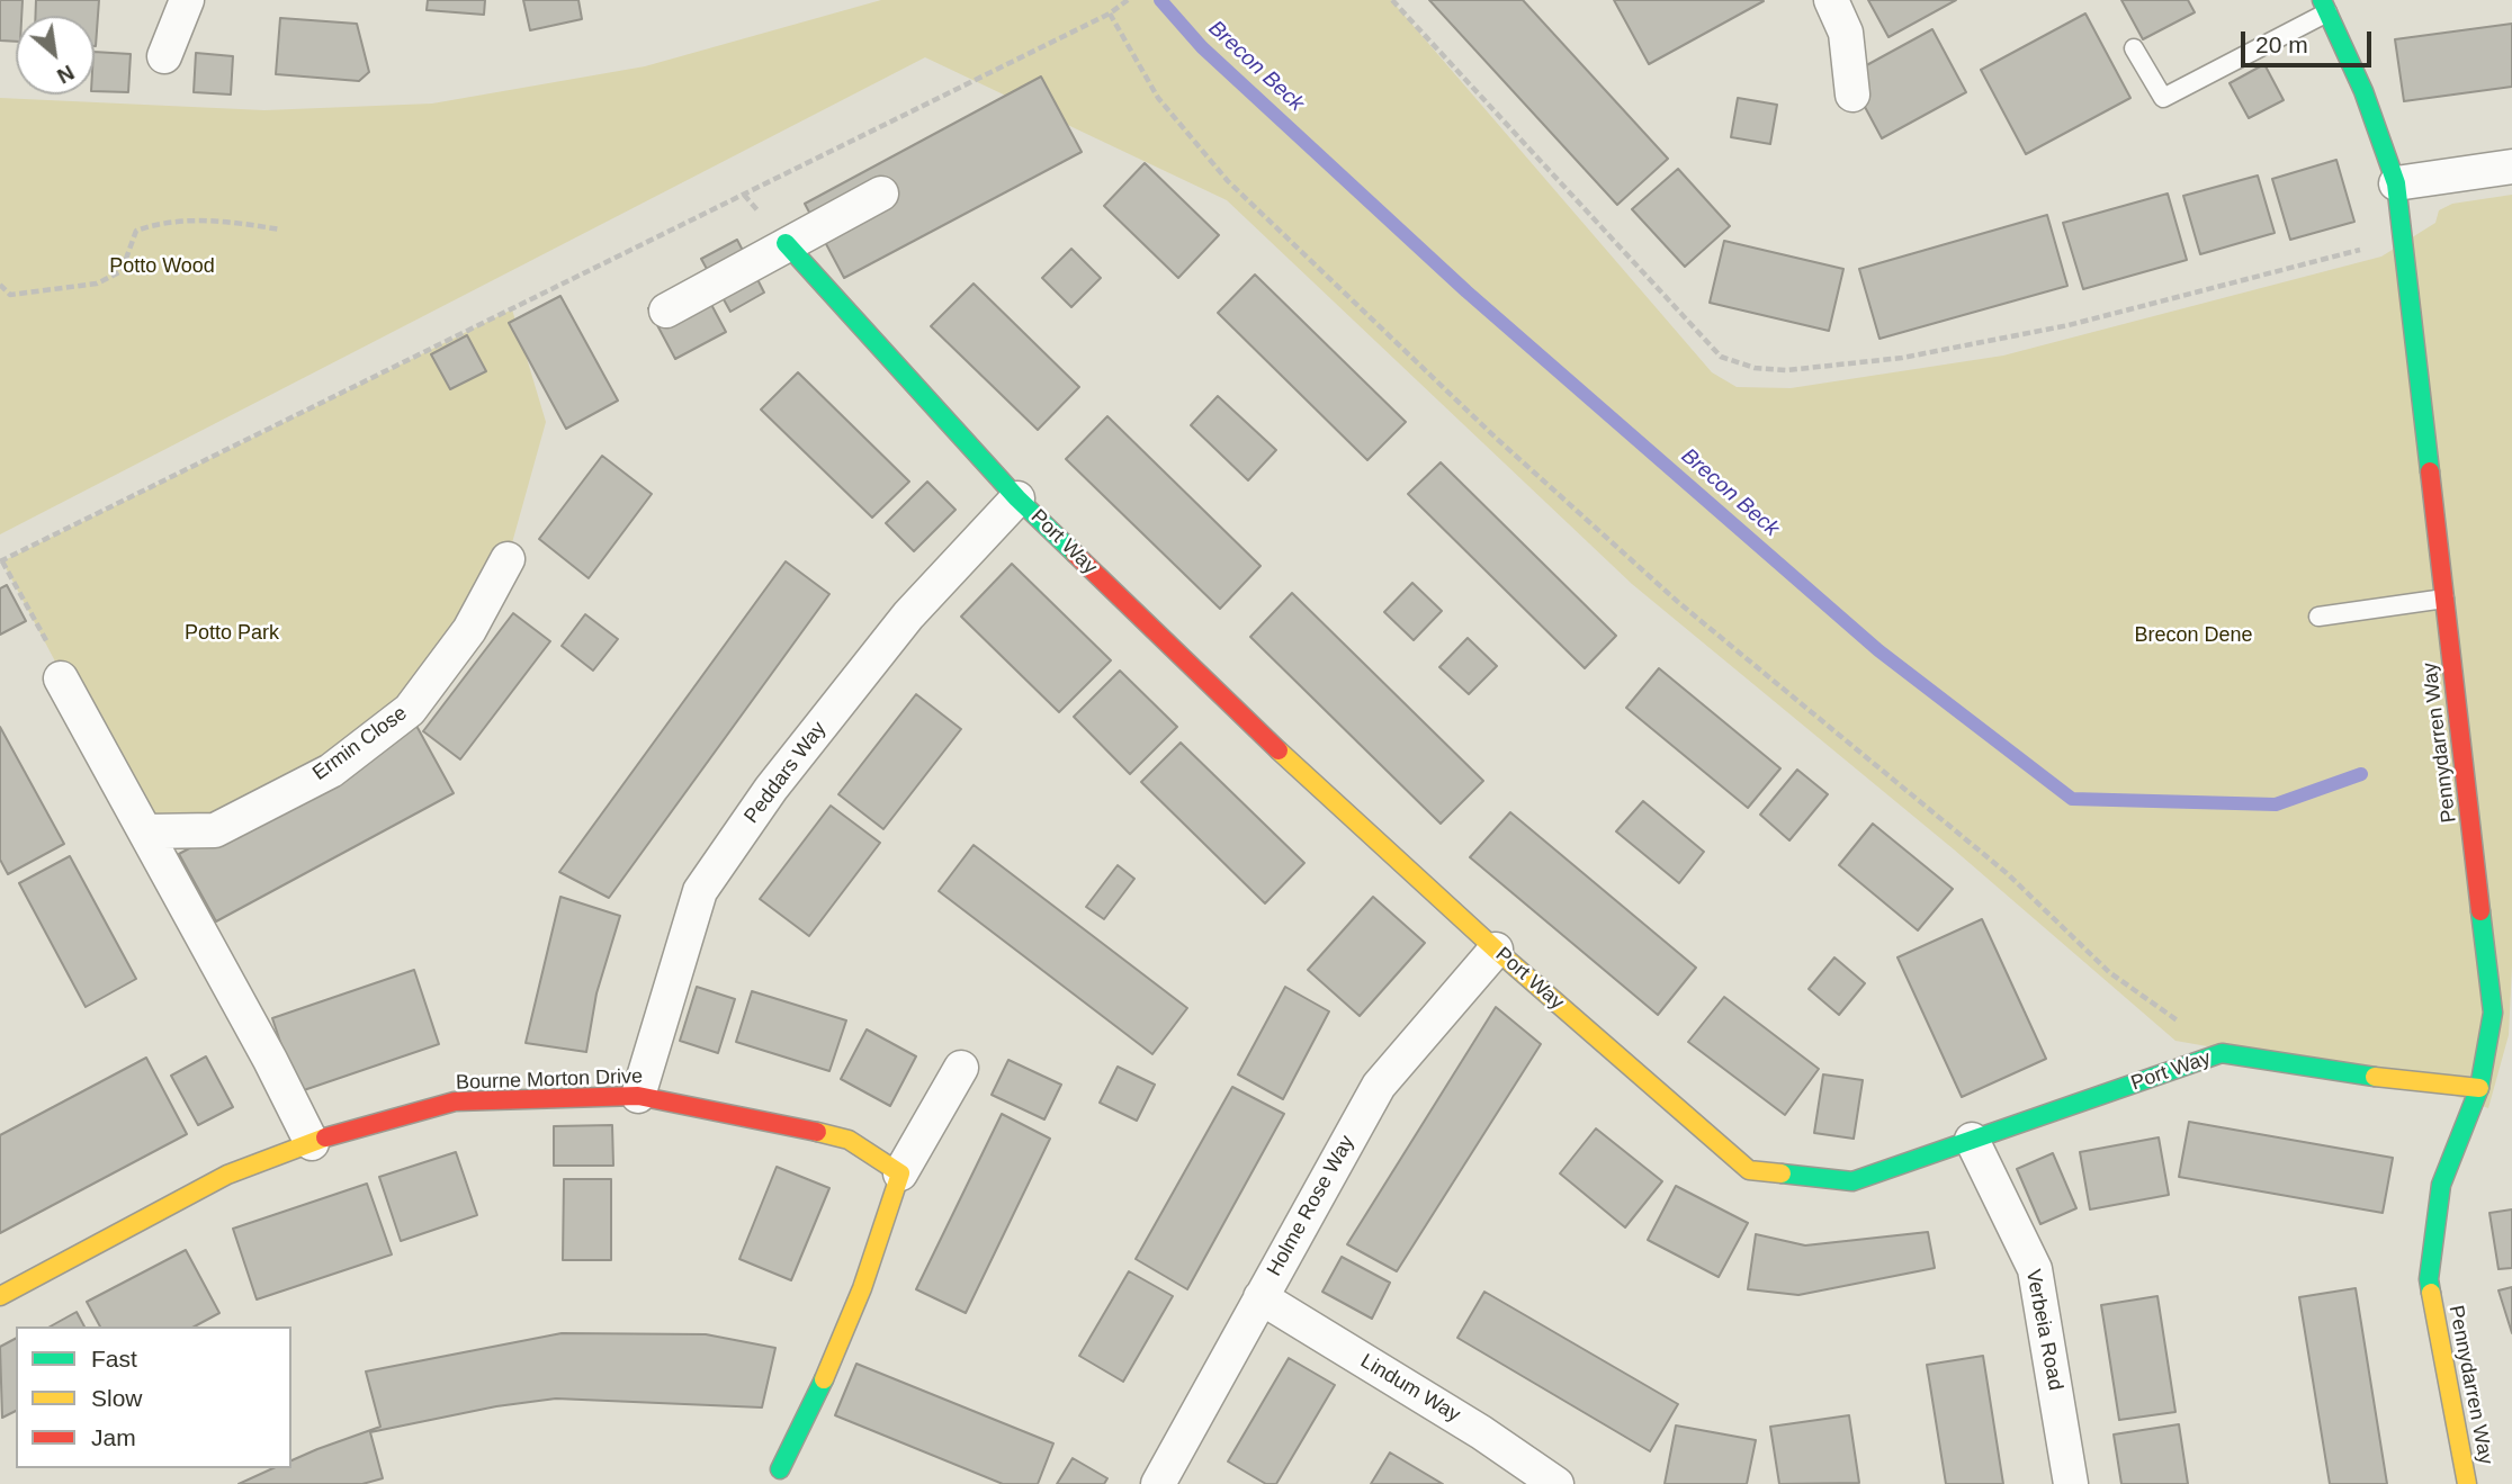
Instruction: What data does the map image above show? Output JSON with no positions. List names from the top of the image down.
{
  "streets": {
    "street": [
      "Port Way",
      "Pennydarren Way",
      "Ermin Close",
      "Peddars Way",
      "Bourne Morton Drive",
      "Holme Rose Way",
      "Verbeia Road",
      "Lindum Way"
    ]
  },
  "crossings": [
    ["Port Way", "Pennydarren Way"],
    ["Port Way", "Peddars Way"],
    ["Port Way", "Holme Rose Way"],
    ["Port Way", "Verbeia Road"],
    ["Peddars Way", "Bourne Morton Drive"],
    ["Holme Rose Way", "Lindum Way"]
  ],
  "water": ["Brecon Beck"],
  "parks": ["Potto Wood", "Potto Park", "Brecon Dene"],
  "legend": ["Fast", "Slow", "Jam"],
  "scale_bar": "20 m",
  "north": "bottom right"
}
